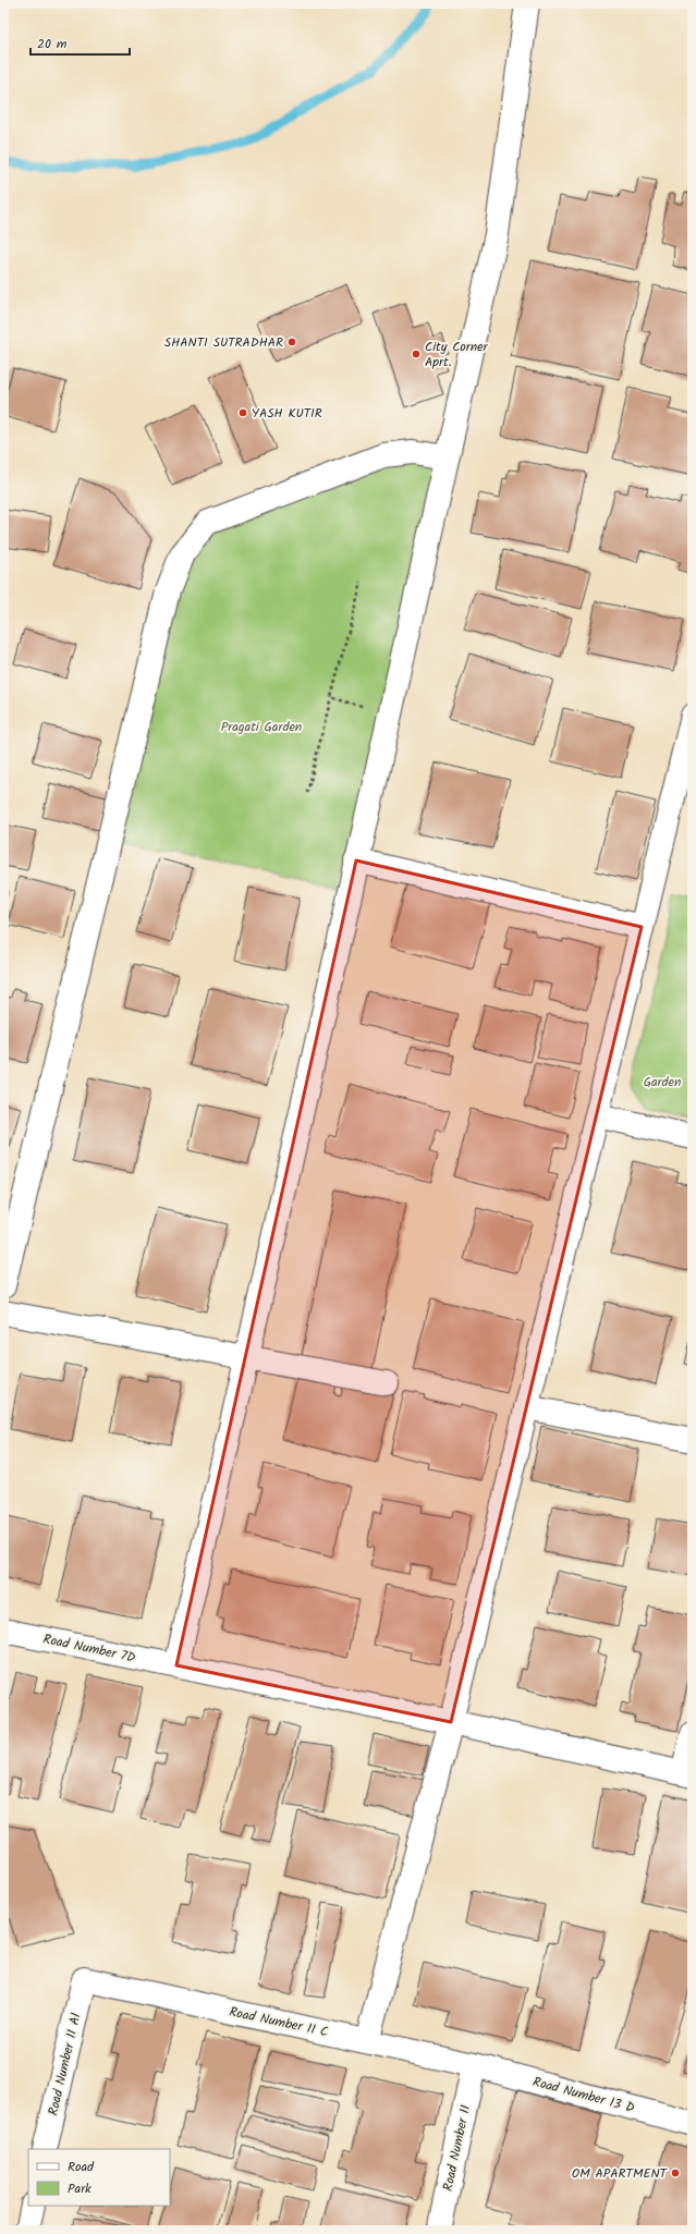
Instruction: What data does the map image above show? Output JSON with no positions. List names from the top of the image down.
{
  "streets": {
    "street": [
      "Road Number 7D",
      "Road Number 11 C",
      "Road Number 11 A1",
      "Road Number 13 D",
      "Road Number 11"
    ]
  },
  "crossings": [
    ["Road Number 11 C", "Road Number 11 A1"],
    ["Road Number 11 C", "Road Number 13 D"],
    ["Road Number 11 C", "Road Number 11"],
    ["Road Number 13 D", "Road Number 11"]
  ],
  "parks": ["Pragati Garden", "Garden"],
  "places": [
    "SHANTI SUTRADHAR",
    "City Corner Aprt.",
    "YASH KUTIR",
    "OM APARTMENT"
  ],
  "legend": ["Road", "Park"],
  "scale_bar": "20 m"
}
